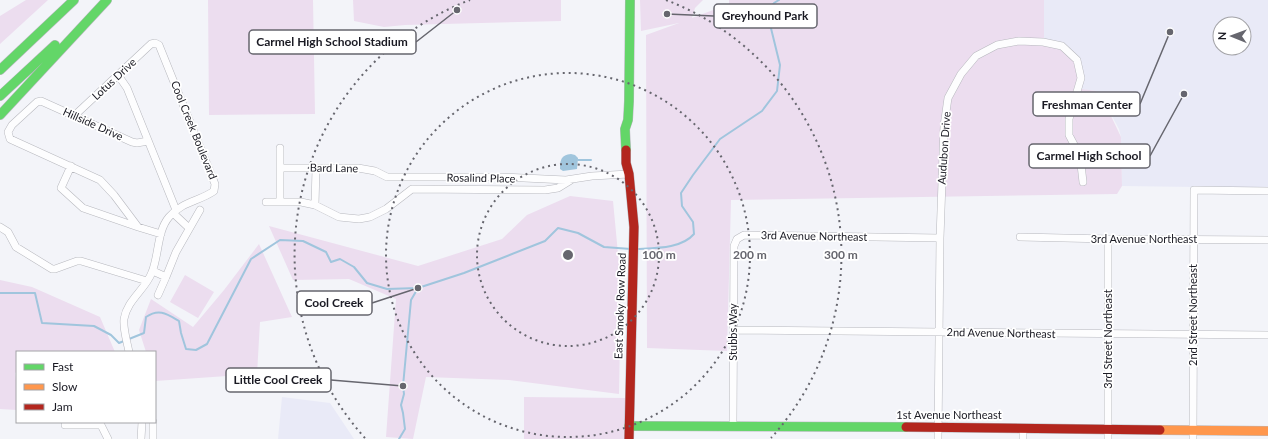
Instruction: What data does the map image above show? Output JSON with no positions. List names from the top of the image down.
{
  "streets": {
    "main road": ["East Smoky Row Road", "1st Avenue Northeast"],
    "street": [
      "Lotus Drive",
      "Hillside Drive",
      "Cool Creek Boulevard",
      "Audubon Drive",
      "Bard Lane",
      "Rosalind Place",
      "3rd Avenue Northeast",
      "2nd Street Northeast",
      "Stubbs Way",
      "2nd Avenue Northeast",
      "3rd Street Northeast"
    ]
  },
  "crossings": [
    ["Lotus Drive", "Hillside Drive"],
    ["Lotus Drive", "Cool Creek Boulevard"],
    ["Audubon Drive", "3rd Avenue Northeast"],
    ["Audubon Drive", "2nd Avenue Northeast"],
    ["Audubon Drive", "1st Avenue Northeast"],
    ["Bard Lane", "Rosalind Place"],
    ["Rosalind Place", "East Smoky Row Road"],
    ["3rd Avenue Northeast", "2nd Street Northeast"],
    ["3rd Avenue Northeast", "Stubbs Way"],
    ["3rd Avenue Northeast", "3rd Street Northeast"],
    ["East Smoky Row Road", "1st Avenue Northeast"],
    ["2nd Street Northeast", "2nd Avenue Northeast"],
    ["2nd Street Northeast", "1st Avenue Northeast"],
    ["Stubbs Way", "2nd Avenue Northeast"],
    ["Stubbs Way", "1st Avenue Northeast"],
    ["2nd Avenue Northeast", "3rd Street Northeast"],
    ["3rd Street Northeast", "1st Avenue Northeast"]
  ],
  "places": [
    "Carmel High School Stadium",
    "Greyhound Park",
    "Freshman Center",
    "Carmel High School",
    "Cool Creek",
    "Little Cool Creek"
  ],
  "legend": ["Fast", "Slow", "Jam"],
  "north": "left",
  "rings": ["100 m", "200 m", "300 m"]
}
